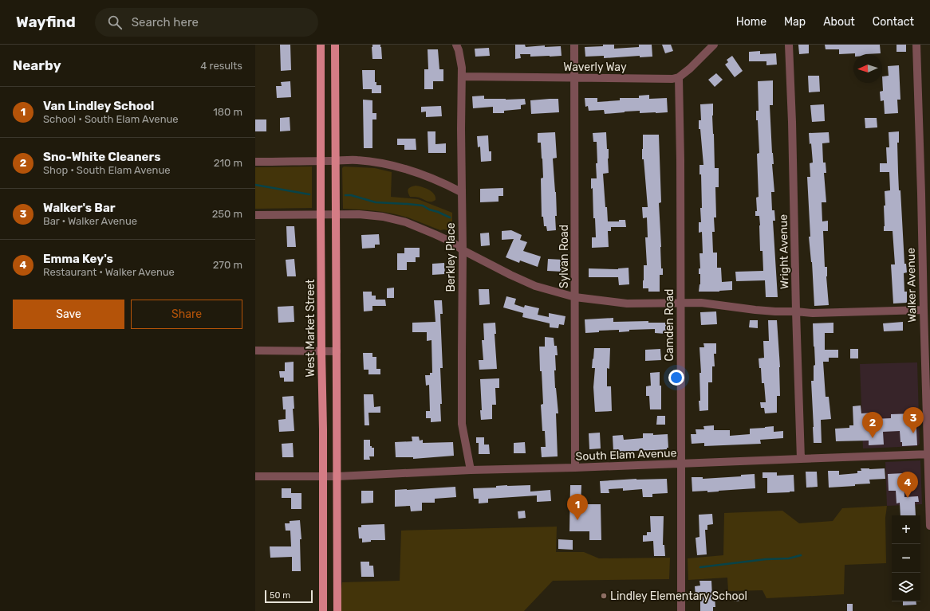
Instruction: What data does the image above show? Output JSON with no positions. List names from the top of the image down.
{
  "streets": {
    "main road": ["West Market Street"],
    "street": [
      "Waverly Way",
      "Wright Avenue",
      "Sylvan Road",
      "Berkley Place",
      "Walker Avenue",
      "Camden Road",
      "South Elam Avenue"
    ]
  },
  "crossings": [
    ["Waverly Way", "Sylvan Road"],
    ["Waverly Way", "Berkley Place"],
    ["Waverly Way", "Camden Road"],
    ["Wright Avenue", "South Elam Avenue"],
    ["Sylvan Road", "South Elam Avenue"],
    ["Berkley Place", "South Elam Avenue"],
    ["Walker Avenue", "South Elam Avenue"],
    ["Camden Road", "South Elam Avenue"],
    ["West Market Street", "South Elam Avenue"]
  ],
  "places": ["Lindley Elementary School"],
  "scale_bar": "50 m",
  "north": "left",
  "page": {
    "header": "Wayfind",
    "search": "Search here",
    "nav": [
      "Home",
      "Map",
      "About",
      "Contact"
    ],
    "heading": ["Nearby", "4 results"],
    "list": [
      {
        "mark": "1",
        "name": "Van Lindley School",
        "note": "School · South Elam Avenue",
        "value": "180 m"
      },
      {
        "mark": "2",
        "name": "Sno-White Cleaners",
        "note": "Shop · South Elam Avenue",
        "value": "210 m"
      },
      {
        "mark": "3",
        "name": "Walker's Bar",
        "note": "Bar · Walker Avenue",
        "value": "250 m"
      },
      {
        "mark": "4",
        "name": "Emma Key's",
        "note": "Restaurant · Walker Avenue",
        "value": "270 m"
      }
    ],
    "buttons": ["Save", "Share"],
    "pins": [
      "3",
      "2",
      "4",
      "1"
    ],
    "map_buttons": ["+", "−"],
    "scale": "50 m"
  }
}
